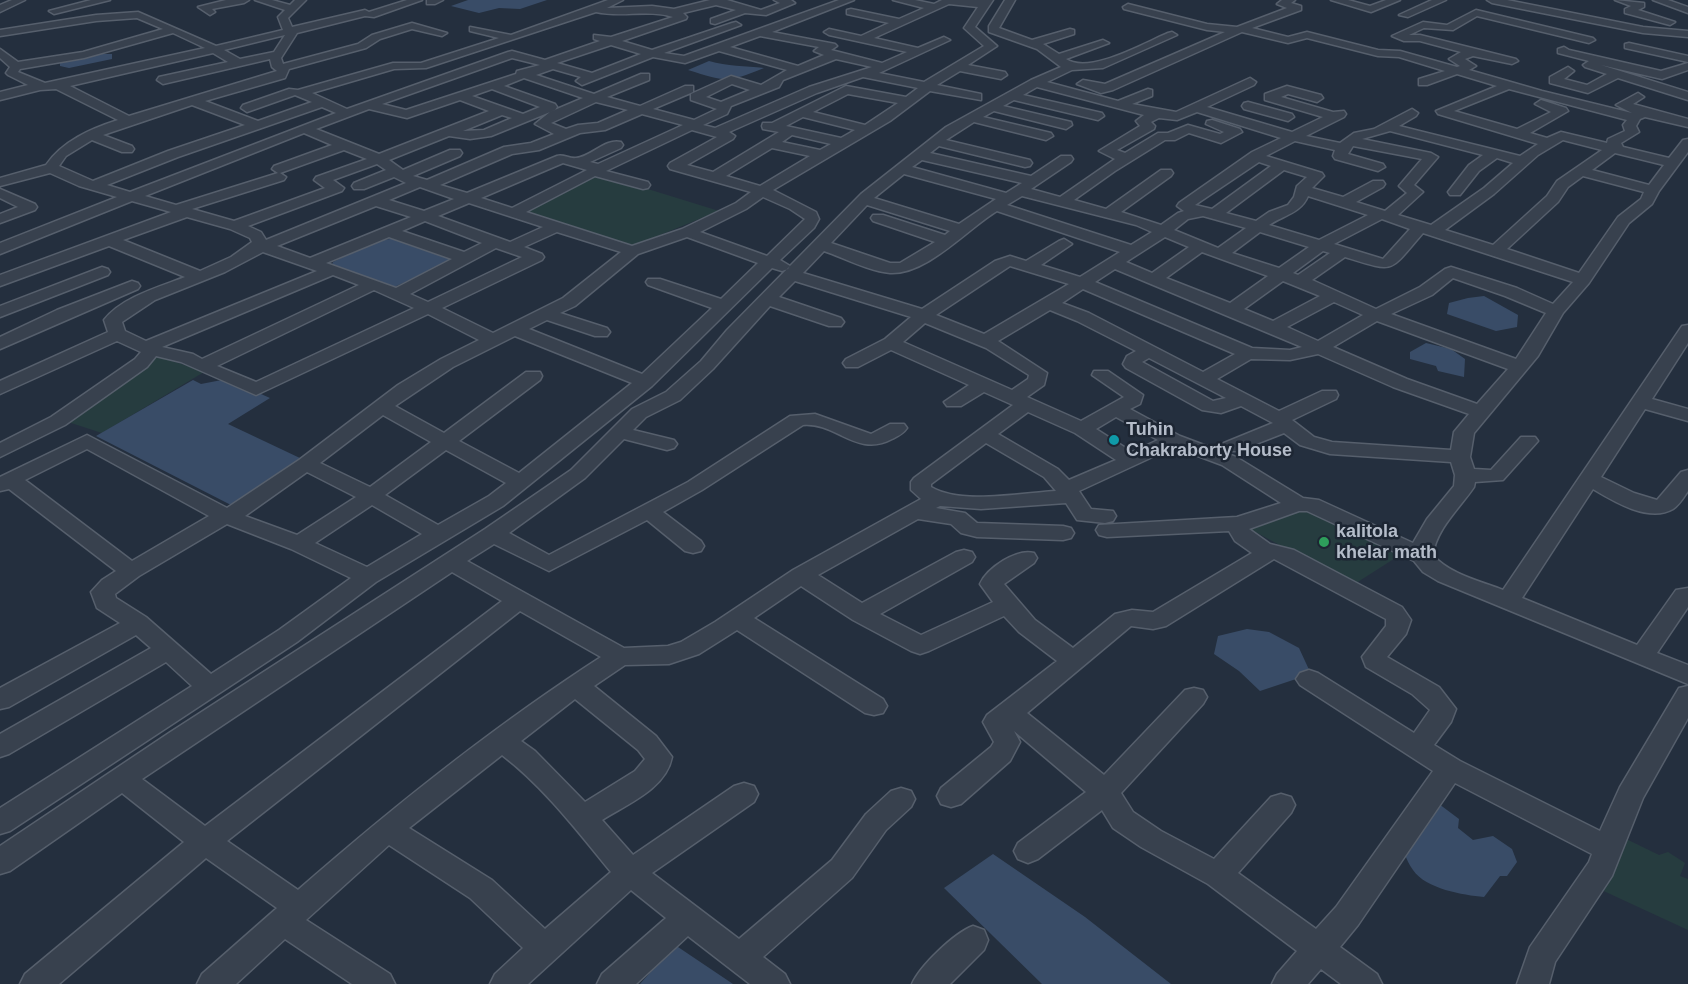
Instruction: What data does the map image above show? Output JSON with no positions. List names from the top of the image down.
{
  "places": ["Tuhin Chakraborty House", "kalitola khelar math"]
}
